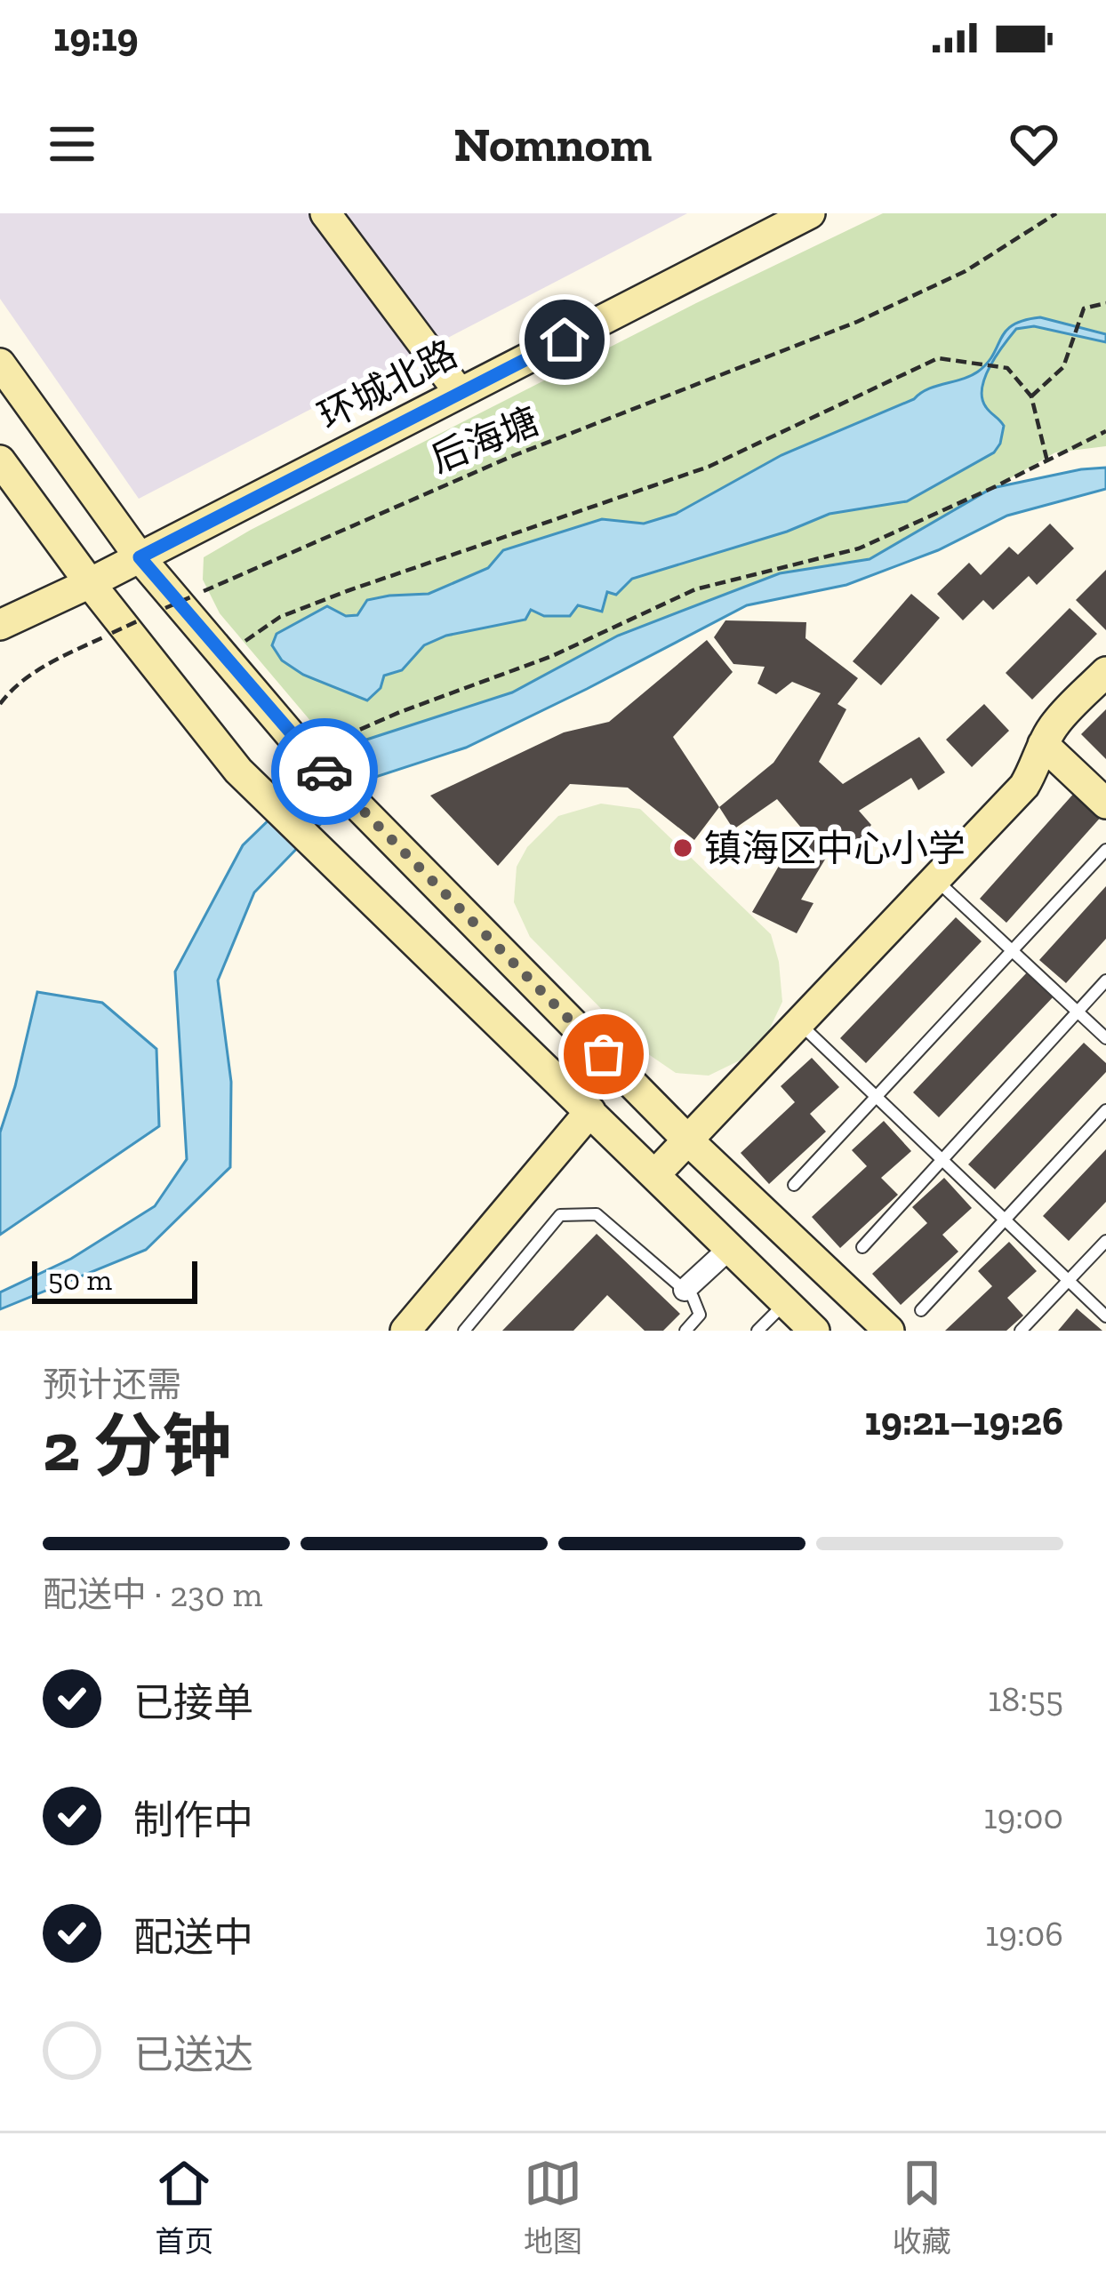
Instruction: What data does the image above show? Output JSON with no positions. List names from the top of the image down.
{
  "streets": {
    "street": ["环城北路"],
    "path": ["后海塘"]
  },
  "places": ["镇海区中心小学"],
  "scale_bar": "50 m",
  "page": {
    "status": "19:19",
    "header": "Nomnom",
    "scale": "50 m",
    "heading": ["2 分钟", "预计还需", "19:21–19:26"],
    "bar": "配送中 · 230 m",
    "list": [
      ["已接单", "18:55"],
      ["制作中", "19:00"],
      ["配送中", "19:06"],
      "已送达"
    ],
    "tabs": ["首页", "地图", "收藏"]
  }
}
